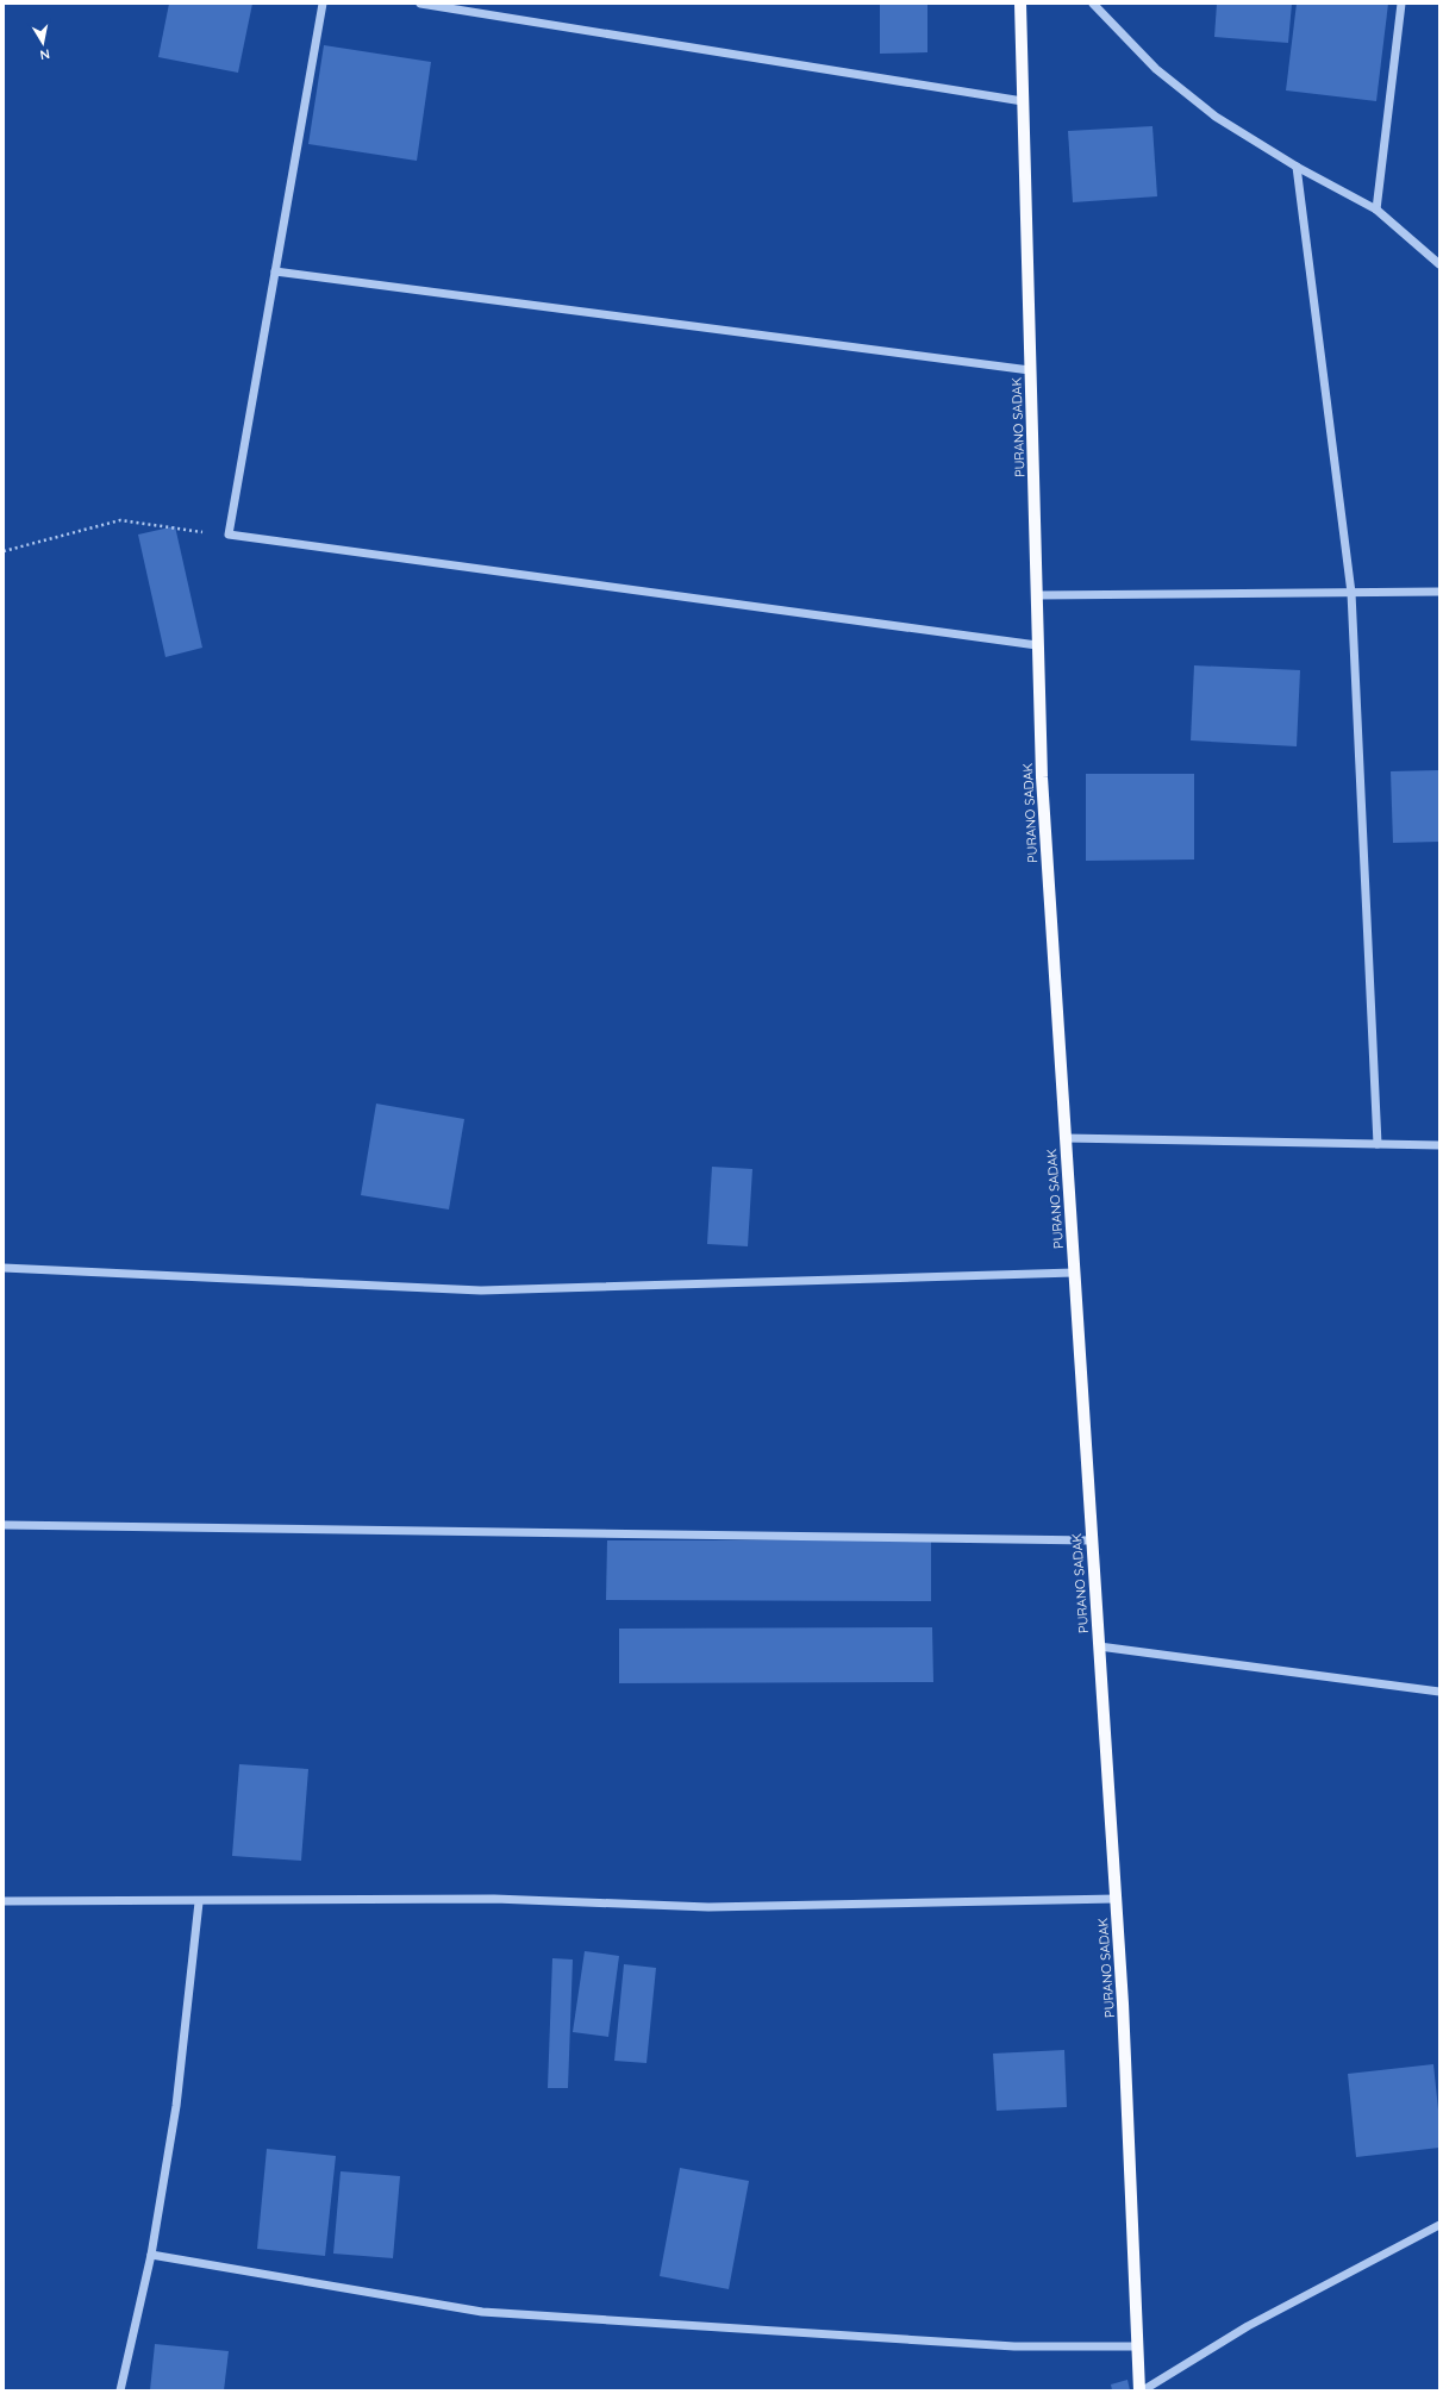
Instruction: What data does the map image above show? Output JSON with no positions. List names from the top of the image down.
{
  "streets": {
    "main road": ["PURANO SADAK"]
  },
  "north": "bottom"
}
